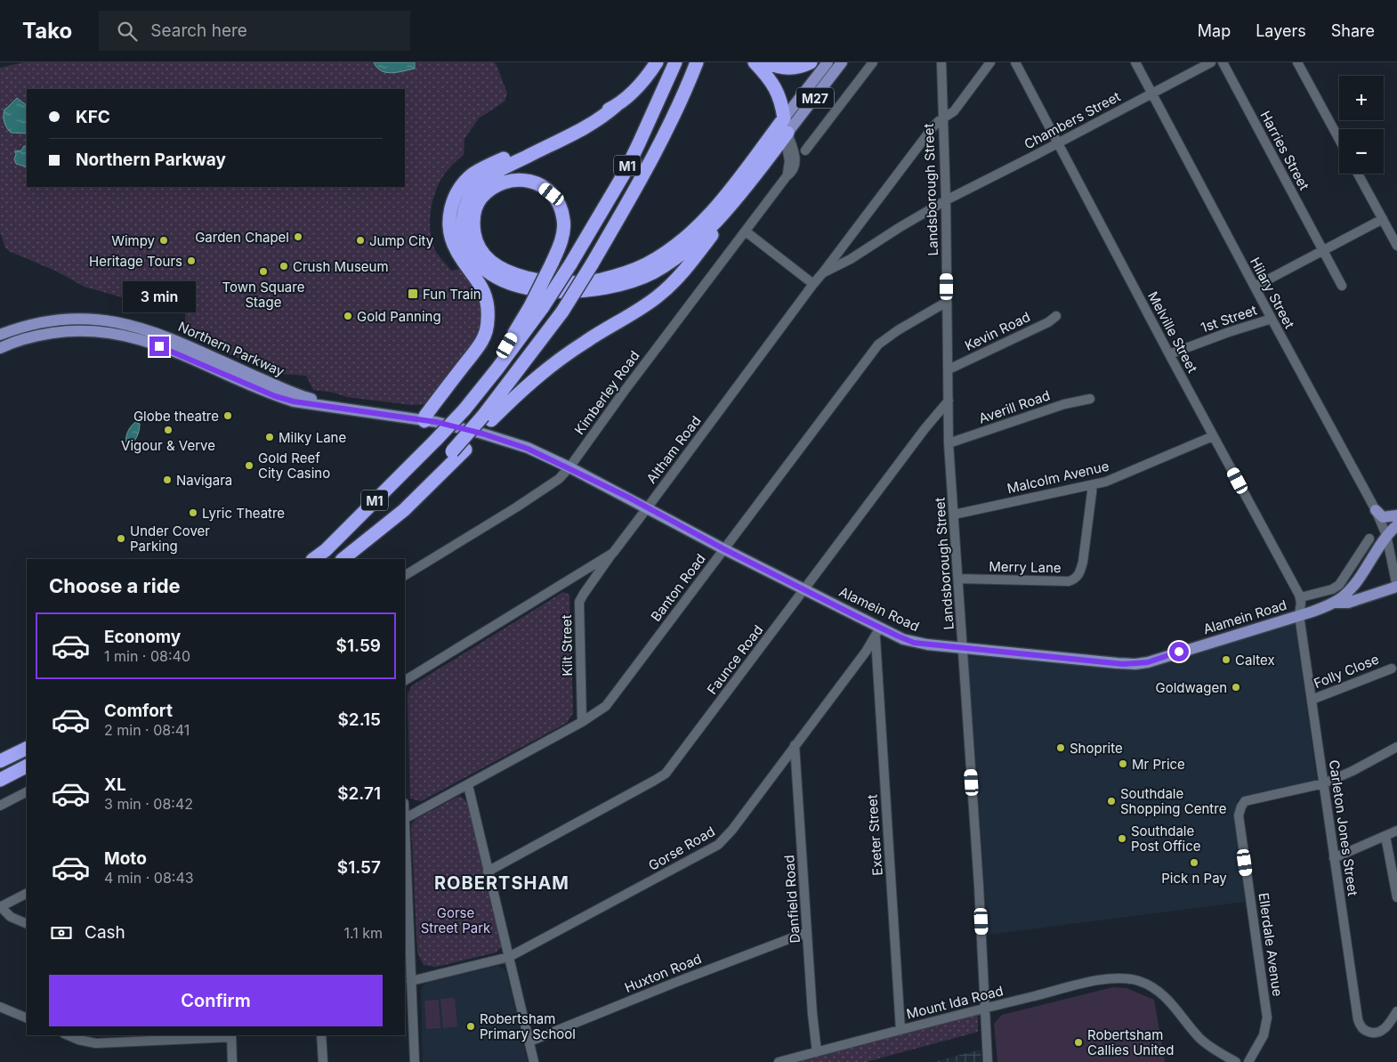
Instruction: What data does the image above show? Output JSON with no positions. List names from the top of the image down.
{
  "streets": {
    "highway": ["M1"],
    "main road": ["M27", "Northern Parkway", "Alamein Road"],
    "street": [
      "Chambers Street",
      "Harries Street",
      "Landsborough Street",
      "Hilary Street",
      "1st Street",
      "Kevin Road",
      "Melville Street",
      "Kimberley Road",
      "Averill Road",
      "Altham Road",
      "Malcolm Avenue",
      "Merry Lane",
      "Banton Road",
      "Kilt Street",
      "Faunce Road",
      "Folly Close",
      "Carleton Jones Street",
      "Exeter Street",
      "Gorse Road",
      "Danfield Road",
      "Ellerdale Avenue",
      "Huxton Road",
      "Mount Ida Road"
    ]
  },
  "crossings": [
    ["M27", "Kimberley Road"],
    ["Chambers Street", "Landsborough Street"],
    ["Chambers Street", "Hilary Street"],
    ["Chambers Street", "Melville Street"],
    ["Chambers Street", "Altham Road"],
    ["Landsborough Street", "Kevin Road"],
    ["Landsborough Street", "Averill Road"],
    ["Landsborough Street", "Altham Road"],
    ["Landsborough Street", "Malcolm Avenue"],
    ["Landsborough Street", "Merry Lane"],
    ["Landsborough Street", "Banton Road"],
    ["Landsborough Street", "Alamein Road"],
    ["Landsborough Street", "Faunce Road"],
    ["Landsborough Street", "Mount Ida Road"],
    ["Hilary Street", "1st Street"],
    ["Hilary Street", "Alamein Road"],
    ["1st Street", "Melville Street"],
    ["Melville Street", "Malcolm Avenue"],
    ["Northern Parkway", "Alamein Road"],
    ["Kimberley Road", "Alamein Road"],
    ["Altham Road", "Alamein Road"],
    ["Altham Road", "Kilt Street"],
    ["Malcolm Avenue", "Merry Lane"],
    ["Banton Road", "Alamein Road"],
    ["Banton Road", "Kilt Street"],
    ["Alamein Road", "Faunce Road"],
    ["Alamein Road", "Carleton Jones Street"],
    ["Alamein Road", "Exeter Street"],
    ["Alamein Road", "Gorse Road"],
    ["Folly Close", "Carleton Jones Street"],
    ["Carleton Jones Street", "Ellerdale Avenue"],
    ["Exeter Street", "Gorse Road"],
    ["Exeter Street", "Mount Ida Road"],
    ["Gorse Road", "Danfield Road"],
    ["Danfield Road", "Huxton Road"],
    ["Danfield Road", "Mount Ida Road"]
  ],
  "districts": ["ROBERTSHAM"],
  "parks": ["Gorse Street Park"],
  "places": {
    "other": [
      "Garden Chapel",
      "Wimpy",
      "Jump City",
      "Heritage Tours",
      "Crush Museum",
      "Town Square Stage",
      "Gold Panning",
      "Globe theatre",
      "Vigour & Verve",
      "Milky Lane",
      "Gold Reef City Casino",
      "Navigara",
      "Lyric Theatre",
      "Under Cover Parking",
      "Caltex",
      "Goldwagen",
      "Shoprite",
      "Mr Price",
      "Southdale Shopping Centre",
      "Southdale Post Office",
      "Pick n Pay",
      "Robertsham Primary School",
      "Robertsham Callies United"
    ],
    "transit": ["Fun Train"]
  },
  "page": {
    "header": "Tako",
    "search": "Search here",
    "nav": ["Map", "Layers", "Share"],
    "map_buttons": ["+", "−"],
    "banner": ["KFC", "Northern Parkway"],
    "bubble": "3 min",
    "heading": "Choose a ride",
    "list": [
      {
        "name": "Economy",
        "note": "1 min · 08:40",
        "value": "$1.59"
      },
      {
        "name": "Comfort",
        "note": "2 min · 08:41",
        "value": "$2.15"
      },
      {
        "name": "XL",
        "note": "3 min · 08:42",
        "value": "$2.71"
      },
      {
        "name": "Moto",
        "note": "4 min · 08:43",
        "value": "$1.57"
      }
    ],
    "pay": ["Cash", "1.1 km"],
    "buttons": "Confirm"
  }
}
